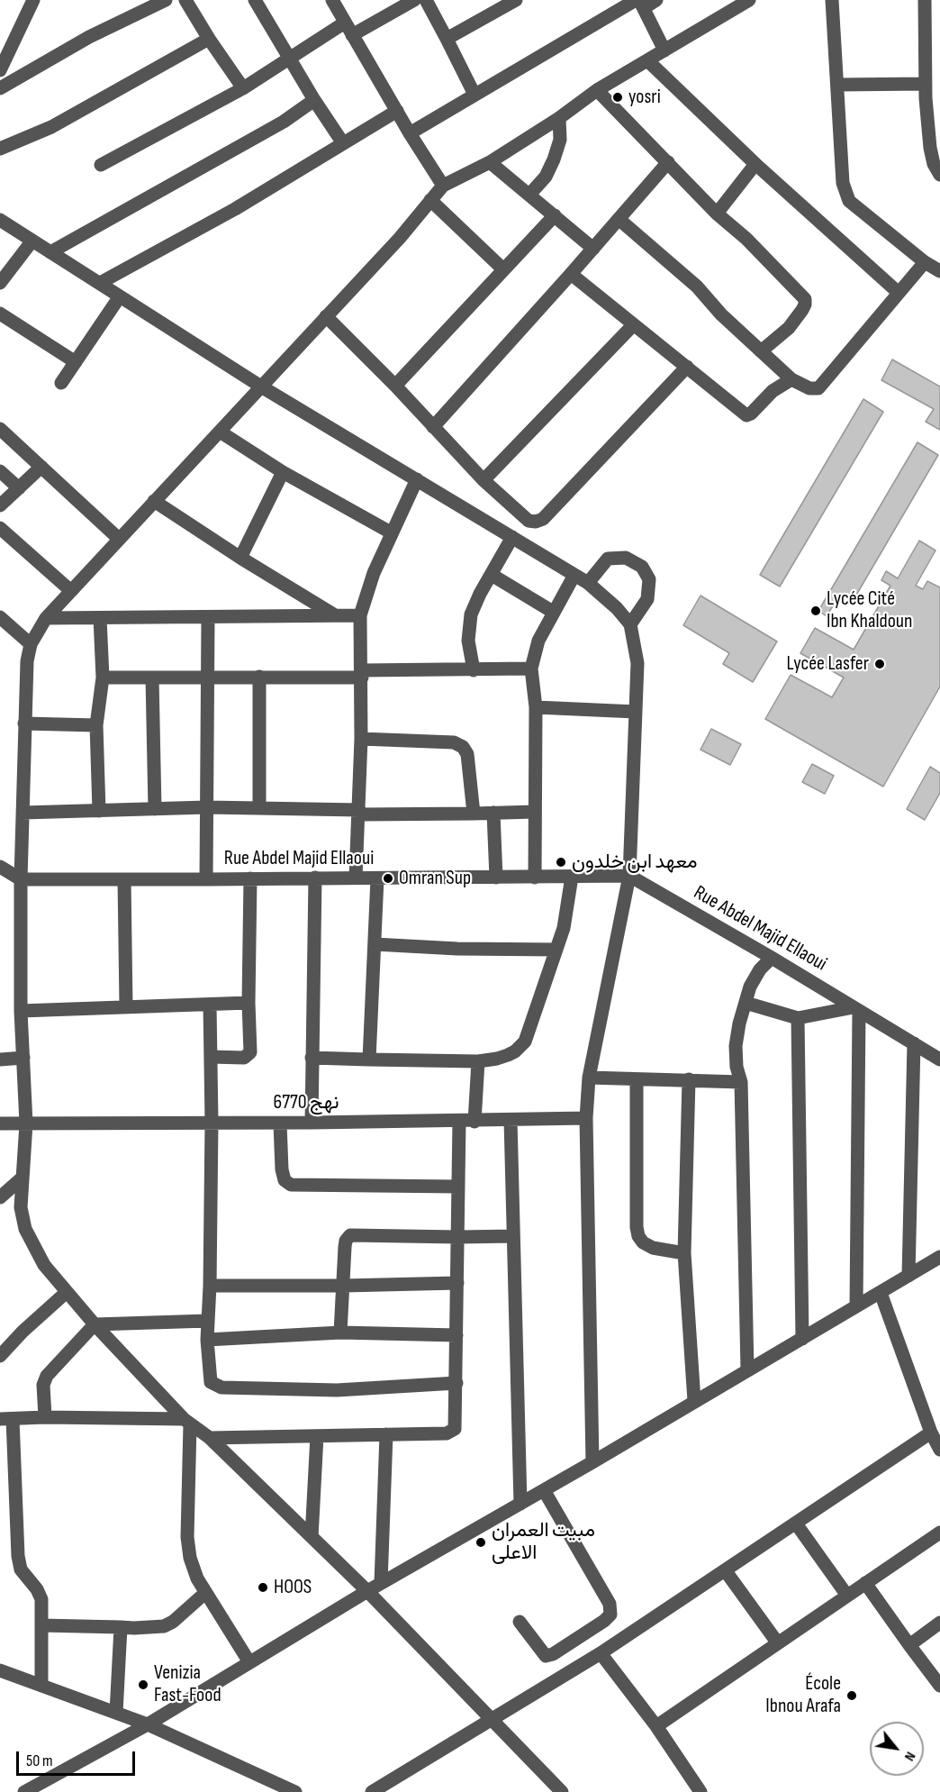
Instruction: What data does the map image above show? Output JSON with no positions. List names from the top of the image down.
{
  "streets": {
    "street": ["Rue Abdel Majid Ellaoui", "نهج 6770"]
  },
  "places": [
    "yosri",
    "Lycée Cité Ibn Khaldoun",
    "Lycée Lasfer",
    "معهد ابن خلدون",
    "Omran Sup",
    "مبيت العمران الاعلى",
    "HOOS",
    "Venizia Fast-Food",
    "École Ibnou Arafa"
  ],
  "scale_bar": "50 m",
  "north": "bottom right"
}
